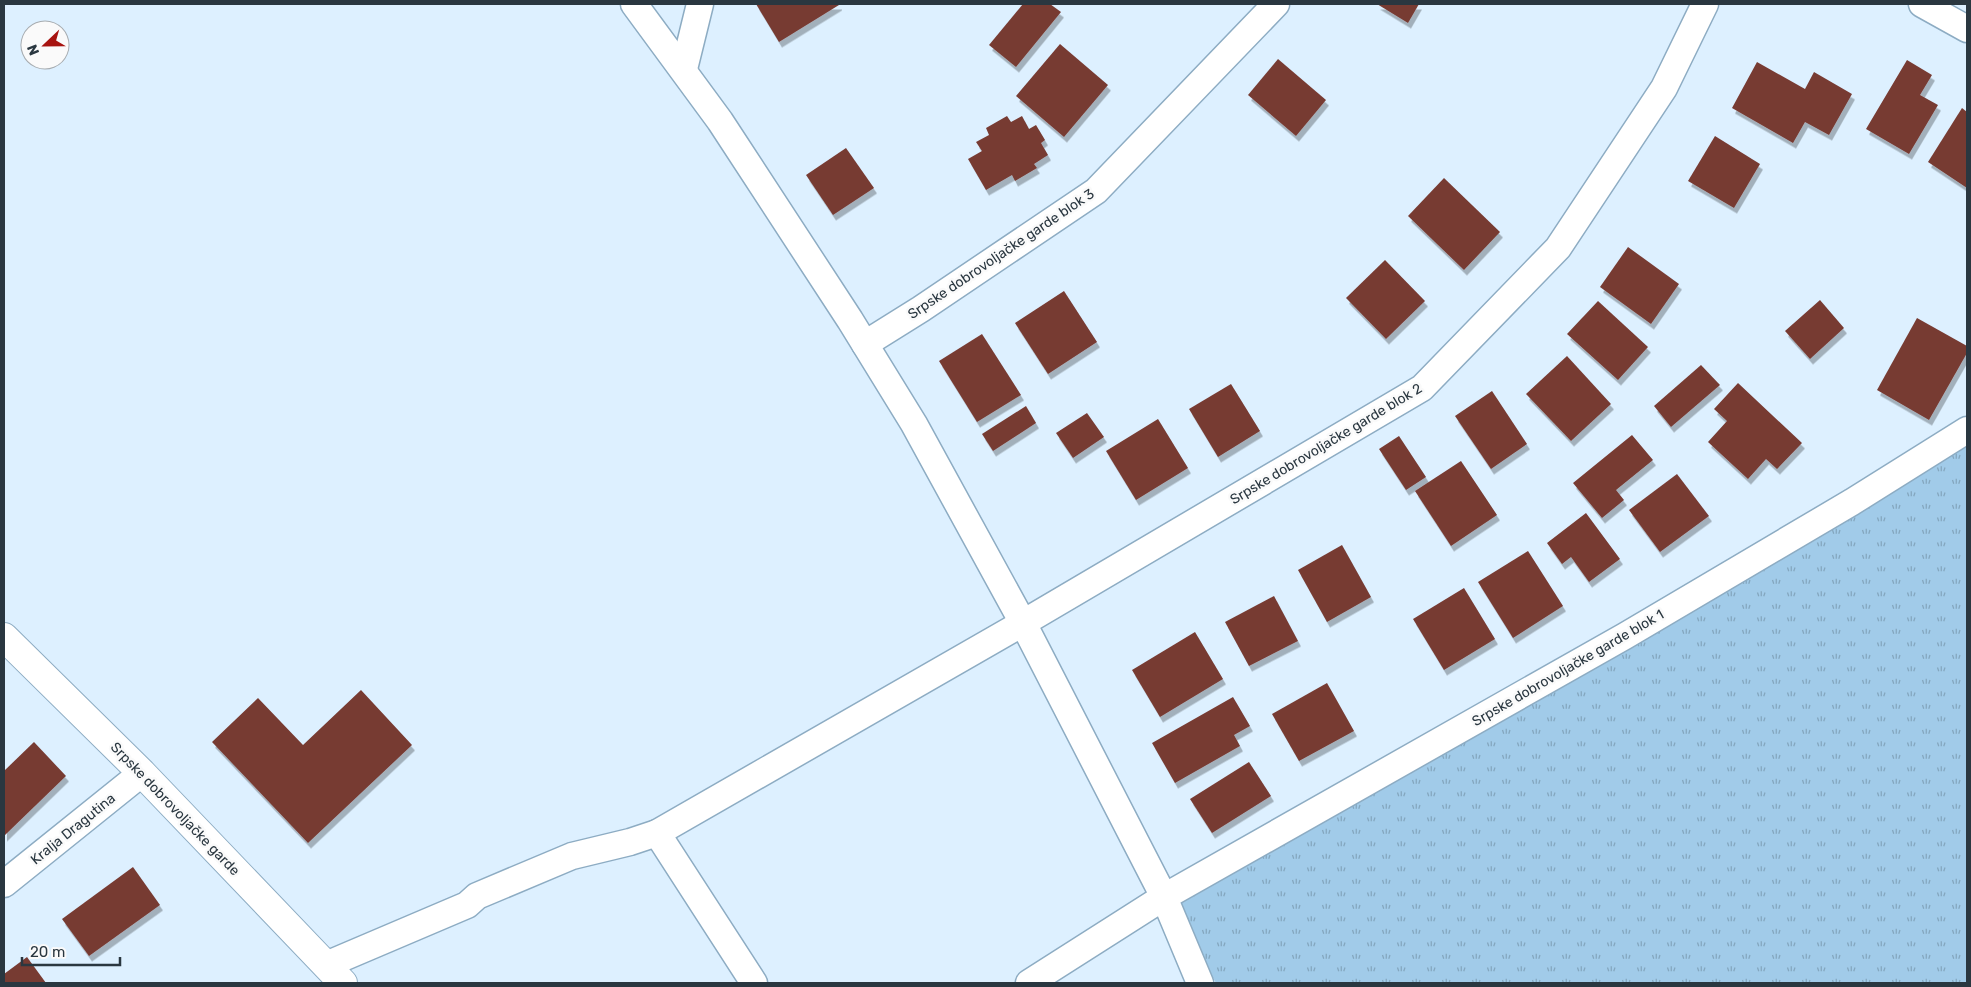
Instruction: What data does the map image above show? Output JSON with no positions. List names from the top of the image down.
{
  "streets": {
    "main road": ["Srpske dobrovoljačke garde"],
    "street": [
      "Srpske dobrovoljačke garde blok 3",
      "Srpske dobrovoljačke garde blok 2",
      "Srpske dobrovoljačke garde blok 1",
      "Kralja Dragutina"
    ]
  },
  "crossings": [
    ["Srpske dobrovoljačke garde blok 2", "Srpske dobrovoljačke garde"],
    ["Srpske dobrovoljačke garde", "Kralja Dragutina"]
  ],
  "scale_bar": "20 m",
  "north": "left"
}
